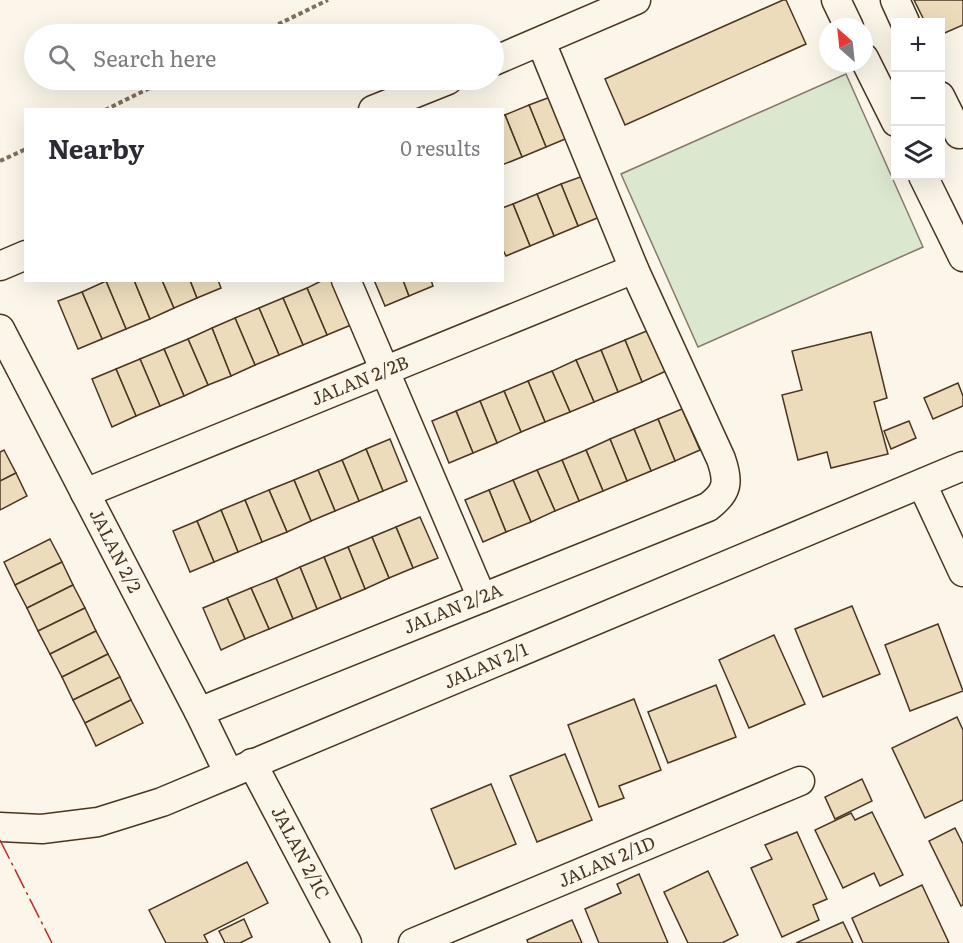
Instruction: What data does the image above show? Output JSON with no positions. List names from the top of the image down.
{
  "streets": {
    "street": [
      "JALAN 2/2B",
      "JALAN 2/2",
      "JALAN 2/2A",
      "JALAN 2/1",
      "JALAN 2/1C",
      "JALAN 2/1D"
    ]
  },
  "crossings": [
    ["JALAN 2/2B", "JALAN 2/2"],
    ["JALAN 2/2B", "JALAN 2/2A"],
    ["JALAN 2/2", "JALAN 2/2A"],
    ["JALAN 2/2", "JALAN 2/1"],
    ["JALAN 2/2", "JALAN 2/1C"],
    ["JALAN 2/1", "JALAN 2/1C"]
  ],
  "north": "top left",
  "page": {
    "map_buttons": ["+", "−"],
    "search": "Search here",
    "heading": ["Nearby", "0 results"]
  }
}
